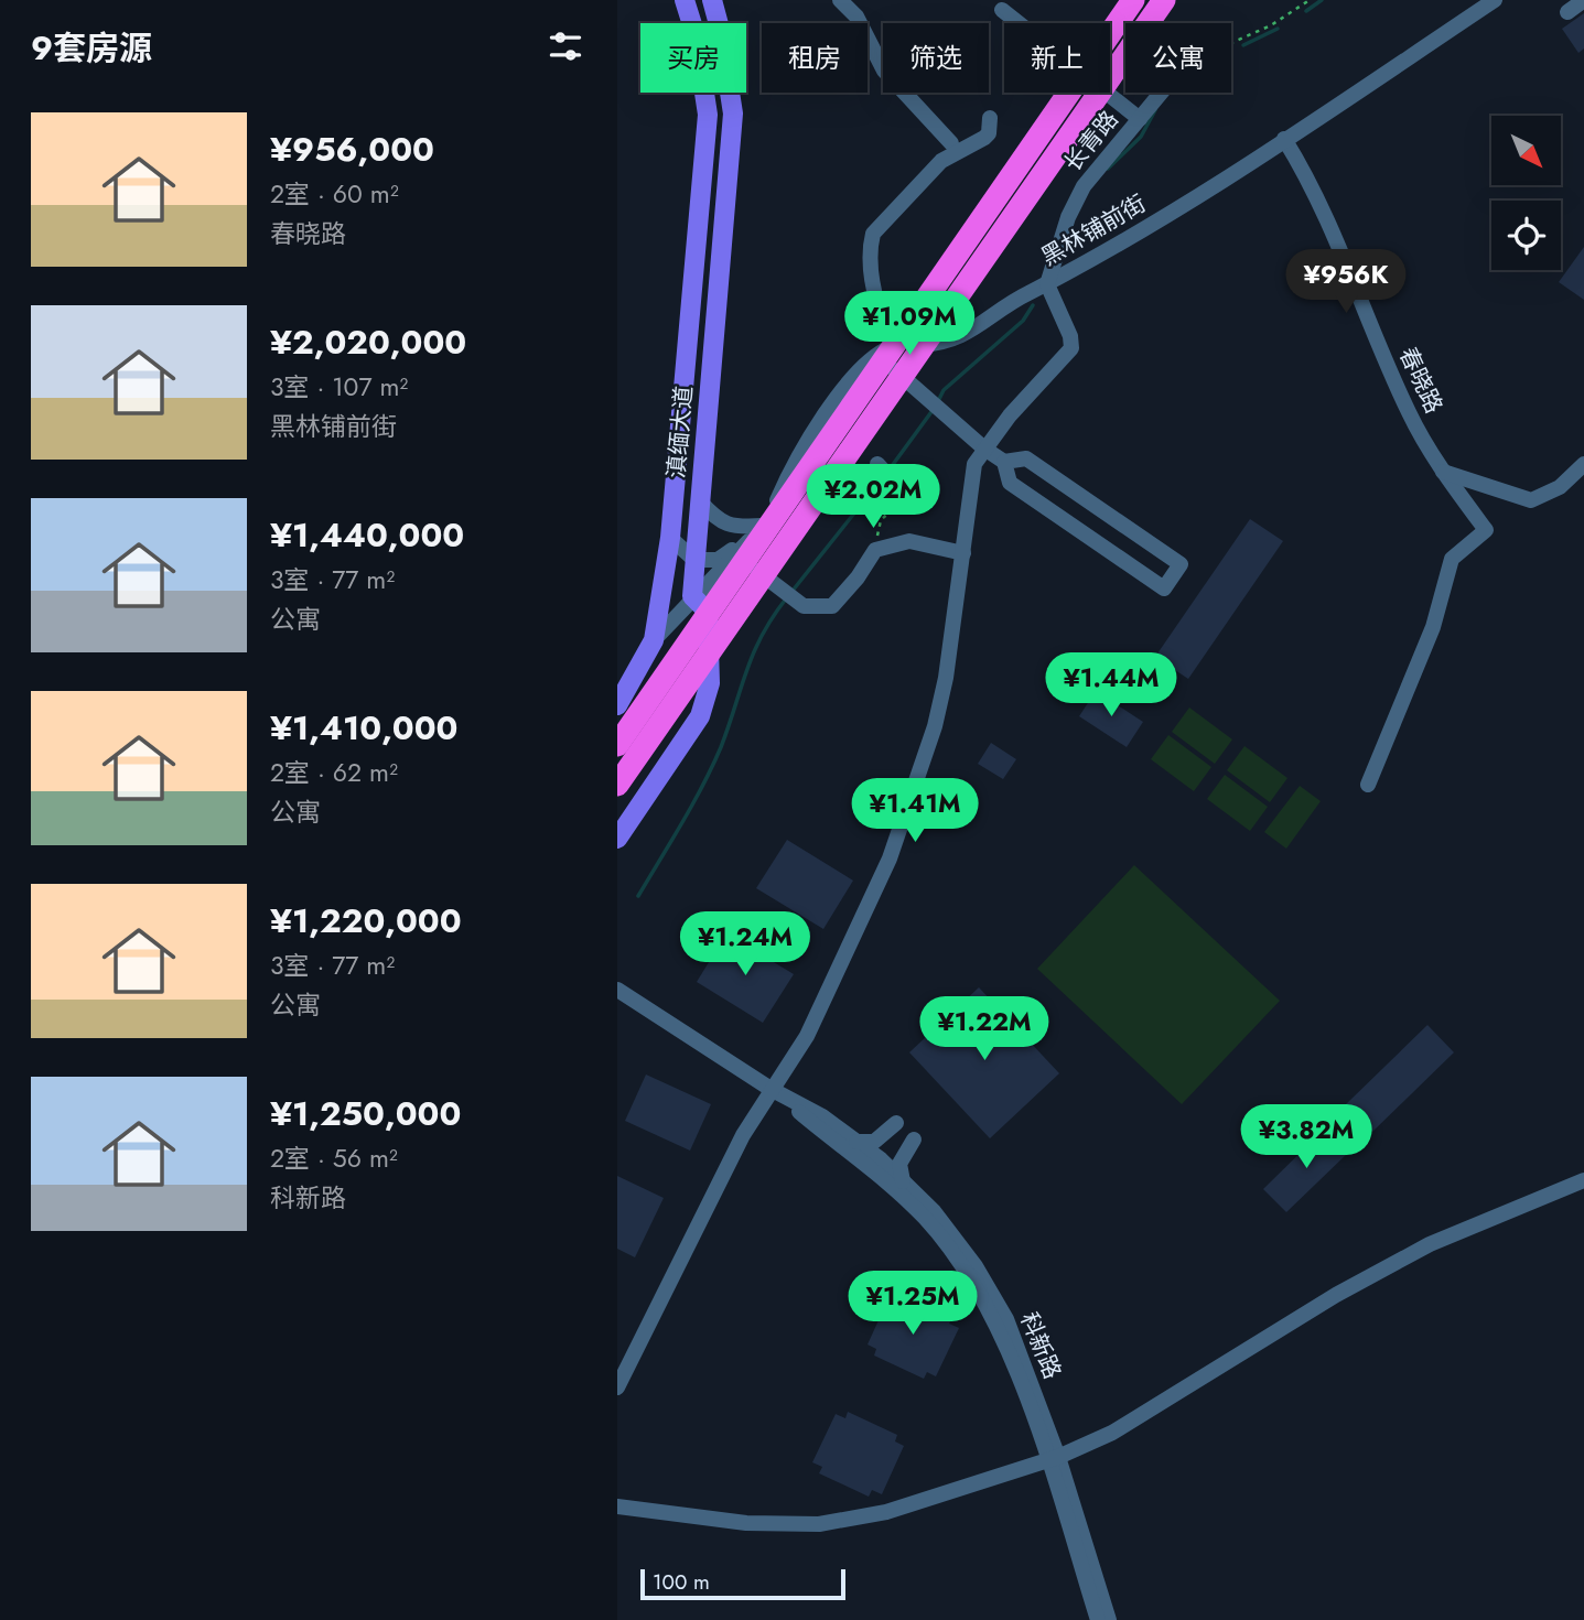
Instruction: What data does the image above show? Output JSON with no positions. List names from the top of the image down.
{
  "streets": {
    "main road": ["滇缅大道"],
    "street": [
      "长青路",
      "黑林铺前街",
      "春晓路",
      "科新路"
    ]
  },
  "crossings": [
    ["长青路", "黑林铺前街"],
    ["黑林铺前街", "春晓路"]
  ],
  "scale_bar": "100 m",
  "north": "bottom right",
  "page": {
    "heading": "9套房源",
    "chip": [
      "买房",
      "租房",
      "筛选",
      "新上",
      "公寓"
    ],
    "list": [
      {
        "name": "¥956,000",
        "note": "2室 · 60 m² · 春晓路"
      },
      {
        "name": "¥2,020,000",
        "note": "3室 · 107 m² · 黑林铺前街"
      },
      {
        "name": "¥1,440,000",
        "note": "3室 · 77 m² · 公寓"
      },
      {
        "name": "¥1,410,000",
        "note": "2室 · 62 m² · 公寓"
      },
      {
        "name": "¥1,220,000",
        "note": "3室 · 77 m² · 公寓"
      },
      {
        "name": "¥1,250,000",
        "note": "2室 · 56 m² · 科新路"
      }
    ],
    "price": [
      "¥956K",
      "¥1.09M",
      "¥2.02M",
      "¥1.44M",
      "¥1.41M",
      "¥1.24M",
      "¥1.22M",
      "¥3.82M",
      "¥1.25M"
    ],
    "scale": "100 m"
  }
}
